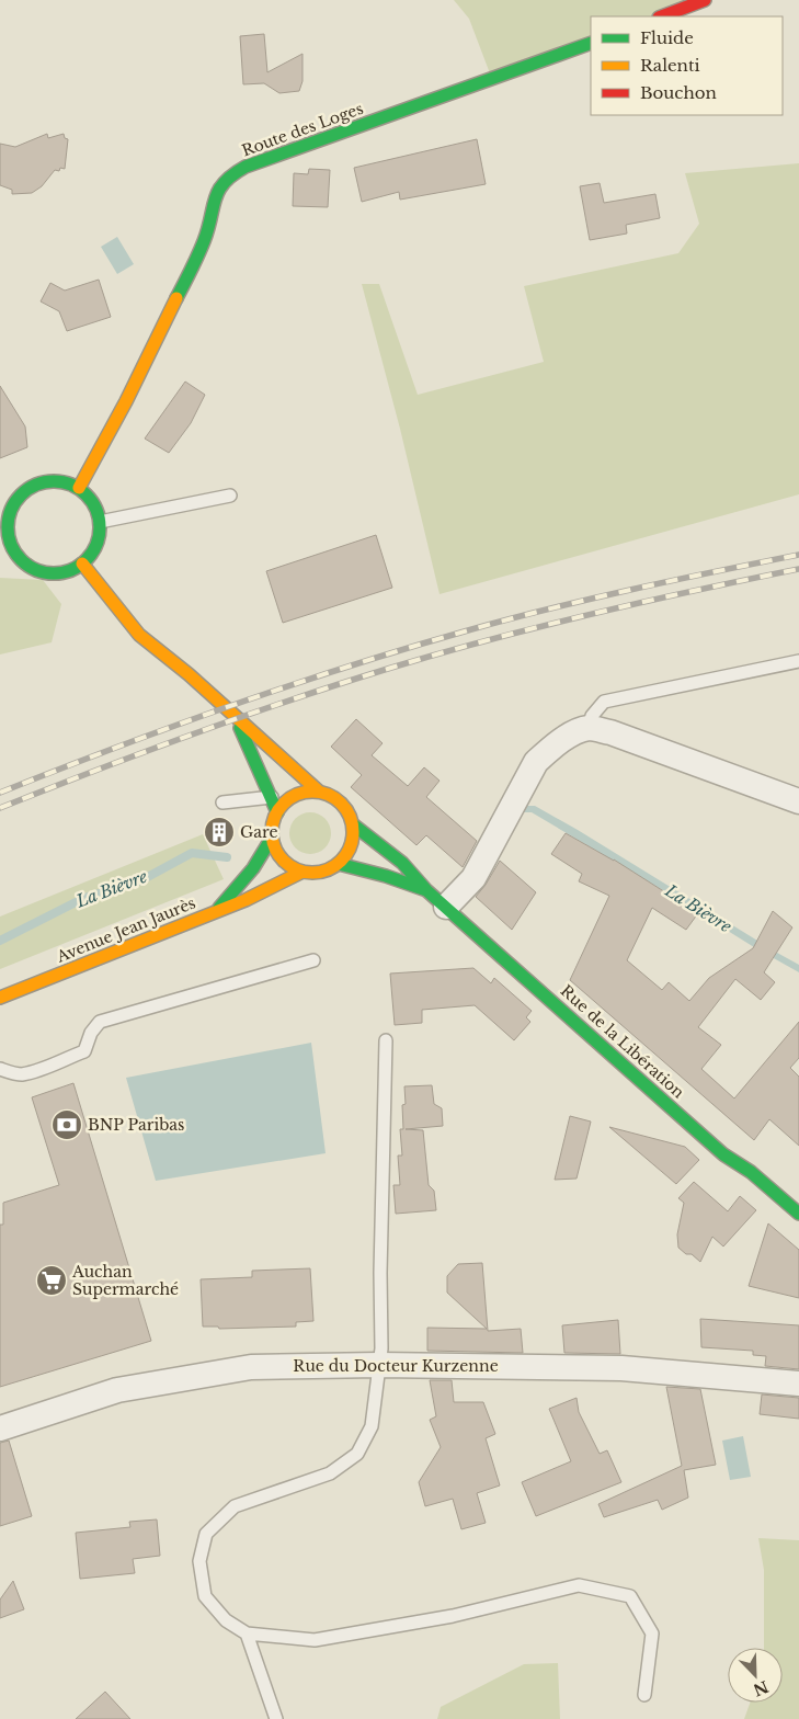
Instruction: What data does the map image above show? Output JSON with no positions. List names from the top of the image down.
{
  "streets": {
    "main road": ["Route des Loges", "Avenue Jean Jaurès", "Rue de la Libération"],
    "street": ["Rue du Docteur Kurzenne"]
  },
  "crossings": [
    ["Avenue Jean Jaurès", "Rue de la Libération"]
  ],
  "water": ["La Bièvre"],
  "places": {
    "building": ["Gare"],
    "bank": ["BNP Paribas"],
    "supermarket": ["Auchan Supermarché"]
  },
  "legend": ["Fluide", "Ralenti", "Bouchon"],
  "north": "bottom right"
}
